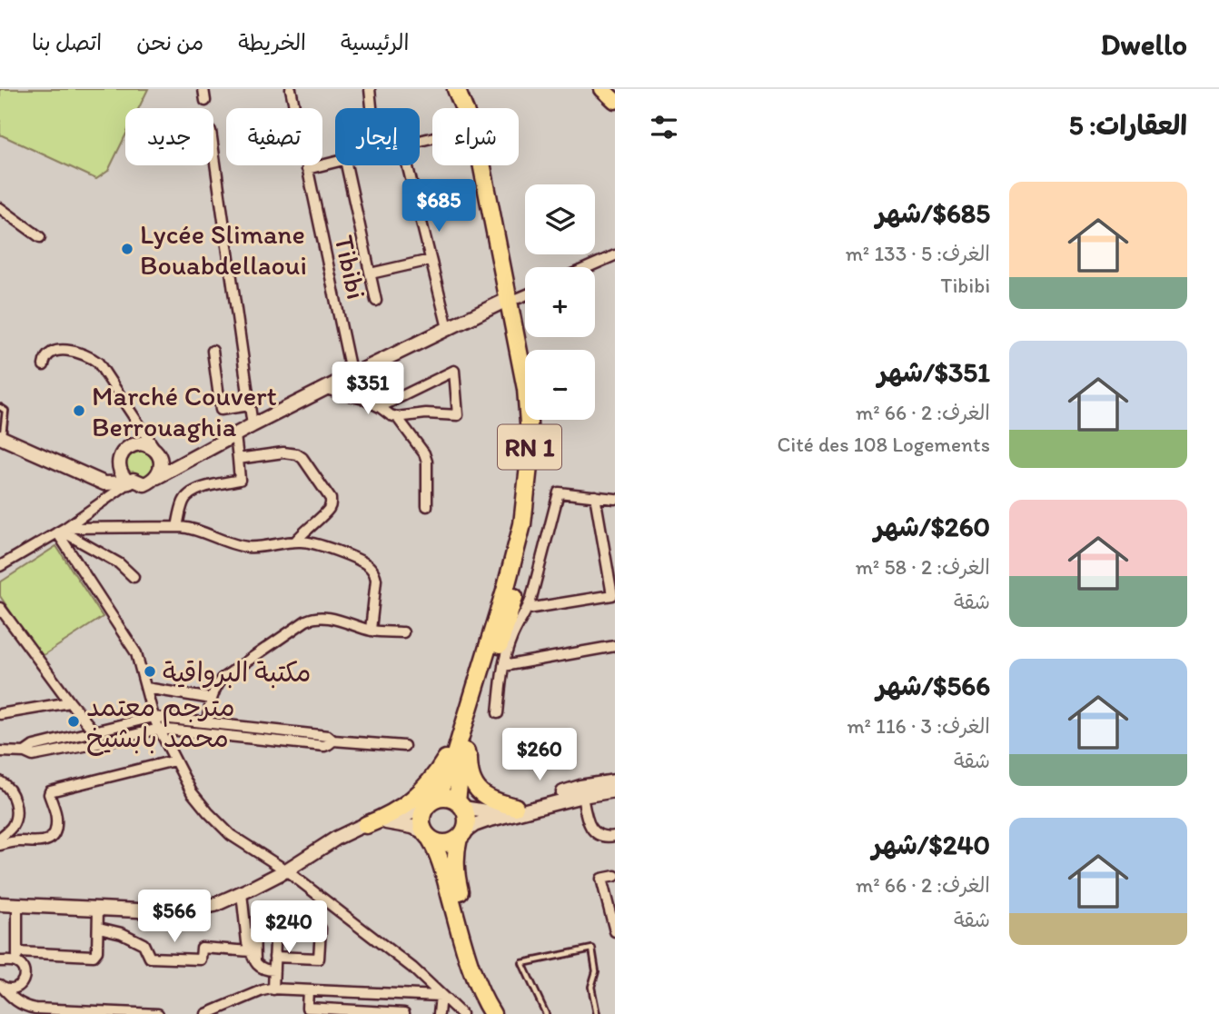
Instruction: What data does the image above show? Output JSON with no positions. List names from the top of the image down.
{
  "streets": {
    "highway": ["RN 1"],
    "street": ["Tibibi"]
  },
  "places": [
    "Lycée Slimane Bouabdellaoui",
    "Marché Couvert Berrouaghia",
    "مكتبة البرواقية",
    "مترجم معتمد محمد بابشيخ"
  ],
  "page": {
    "header": "Dwello",
    "nav": [
      "الرئيسية",
      "الخريطة",
      "من نحن",
      "اتصل بنا"
    ],
    "heading": "العقارات: 5",
    "chip": [
      "شراء",
      "إيجار",
      "تصفية",
      "جديد"
    ],
    "list": [
      {
        "name": "$685/شهر",
        "note": "الغرف: 5 · 133 m² · Tibibi"
      },
      {
        "name": "$351/شهر",
        "note": "الغرف: 2 · 66 m² · Cité des 108 Logements"
      },
      {
        "name": "$260/شهر",
        "note": "الغرف: 2 · 58 m² · شقة"
      },
      {
        "name": "$566/شهر",
        "note": "الغرف: 3 · 116 m² · شقة"
      },
      {
        "name": "$240/شهر",
        "note": "الغرف: 2 · 66 m² · شقة"
      }
    ],
    "price": [
      "$685",
      "$351",
      "$260",
      "$566",
      "$240"
    ],
    "map_buttons": ["+", "−"]
  }
}
